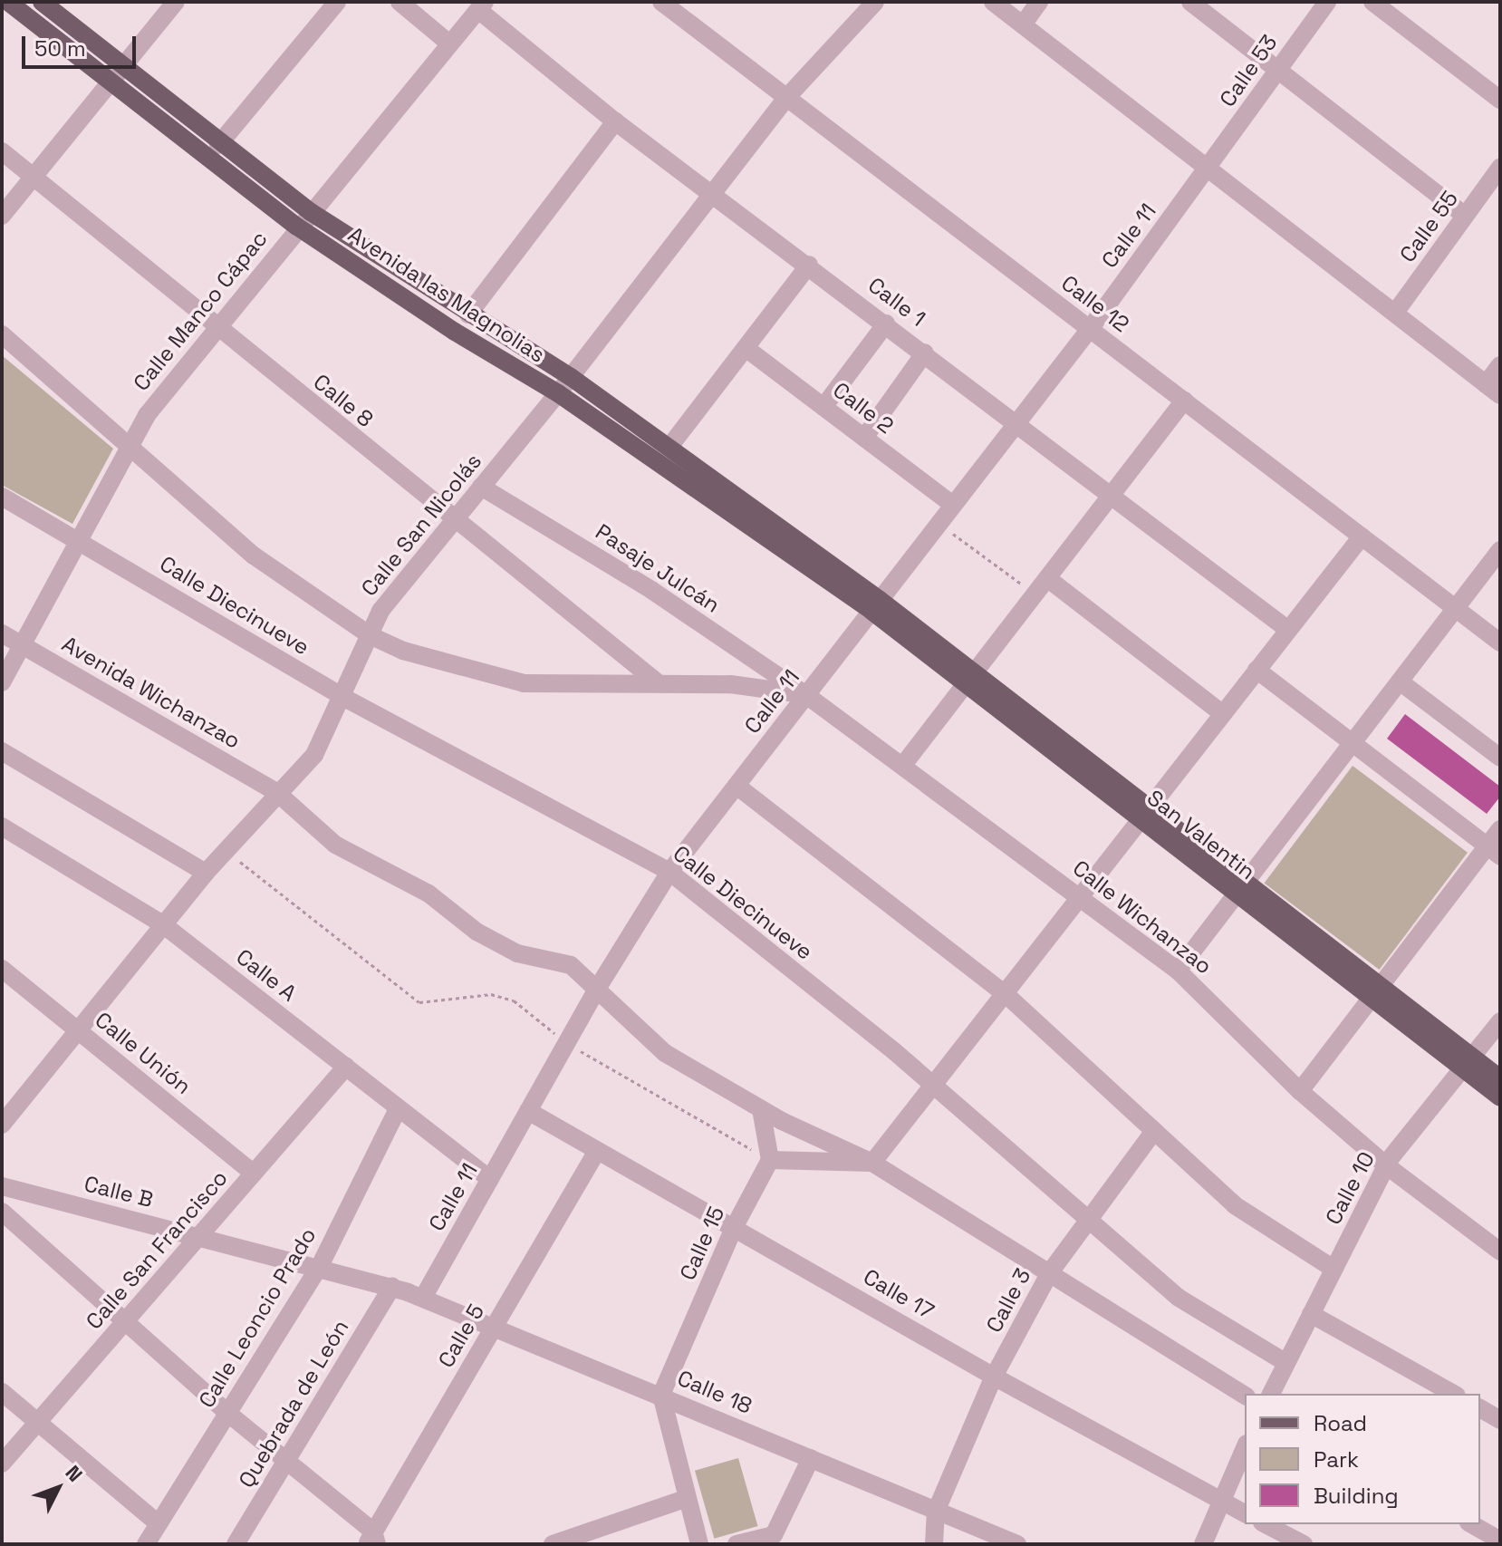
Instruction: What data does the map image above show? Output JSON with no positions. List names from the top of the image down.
{
  "streets": {
    "main road": ["Avenida las Magnolias", "San Valentin"],
    "street": [
      "Calle 53",
      "Calle 55",
      "Calle 11",
      "Calle 1",
      "Calle 12",
      "Calle Manco Cápac",
      "Calle 8",
      "Calle 2",
      "Calle San Nicolás",
      "Pasaje Julcán",
      "Calle Diecinueve",
      "Avenida Wichanzao",
      "Calle Wichanzao",
      "Calle A",
      "Calle Unión",
      "Calle 10",
      "Calle B",
      "Calle 15",
      "Calle San Francisco",
      "Calle 17",
      "Calle 3",
      "Calle Leoncio Prado",
      "Calle 5",
      "Calle 18",
      "Quebrada de León"
    ]
  },
  "crossings": [
    ["Calle 53", "Calle 11"],
    ["Calle 11", "Avenida las Magnolias"],
    ["Calle 11", "Calle 1"],
    ["Calle 11", "Calle 12"],
    ["Calle 11", "Calle 2"],
    ["Calle 11", "Pasaje Julcán"],
    ["Calle 11", "Calle Diecinueve"],
    ["Calle 11", "Avenida Wichanzao"],
    ["Calle 11", "San Valentin"],
    ["Calle 11", "Calle Wichanzao"],
    ["Calle 11", "Calle A"],
    ["Calle 11", "Calle 17"],
    ["Calle 11", "Calle 18"],
    ["Avenida las Magnolias", "Calle Manco Cápac"],
    ["Avenida las Magnolias", "Calle San Nicolás"],
    ["Avenida las Magnolias", "San Valentin"],
    ["Calle 1", "Calle Manco Cápac"],
    ["Calle 1", "Calle San Nicolás"],
    ["Calle 12", "Calle San Nicolás"],
    ["Calle Manco Cápac", "Calle 8"],
    ["Calle Manco Cápac", "Calle Diecinueve"],
    ["Calle Manco Cápac", "Avenida Wichanzao"],
    ["Calle 8", "Calle San Nicolás"],
    ["Calle San Nicolás", "Pasaje Julcán"],
    ["Calle San Nicolás", "Calle Diecinueve"],
    ["Calle San Nicolás", "Avenida Wichanzao"],
    ["Calle San Nicolás", "Calle A"],
    ["Calle San Nicolás", "Calle Unión"],
    ["Pasaje Julcán", "Calle Wichanzao"],
    ["Calle Diecinueve", "Calle 10"],
    ["Calle Diecinueve", "Calle 3"],
    ["Avenida Wichanzao", "Calle 3"],
    ["San Valentin", "Calle 10"],
    ["Calle Wichanzao", "Calle 10"],
    ["Calle A", "Calle San Francisco"],
    ["Calle A", "Calle Leoncio Prado"],
    ["Calle Unión", "Calle San Francisco"],
    ["Calle B", "Calle San Francisco"],
    ["Calle B", "Calle Leoncio Prado"],
    ["Calle B", "Calle 18"],
    ["Calle B", "Quebrada de León"],
    ["Calle 15", "Calle 17"],
    ["Calle 15", "Calle 18"],
    ["Calle 17", "Calle 3"],
    ["Calle 17", "Calle 5"],
    ["Calle 3", "Calle 18"],
    ["Calle 5", "Calle 18"],
    ["Calle 18", "Quebrada de León"]
  ],
  "legend": ["Road", "Park", "Building"],
  "scale_bar": "50 m",
  "north": "top right"
}
